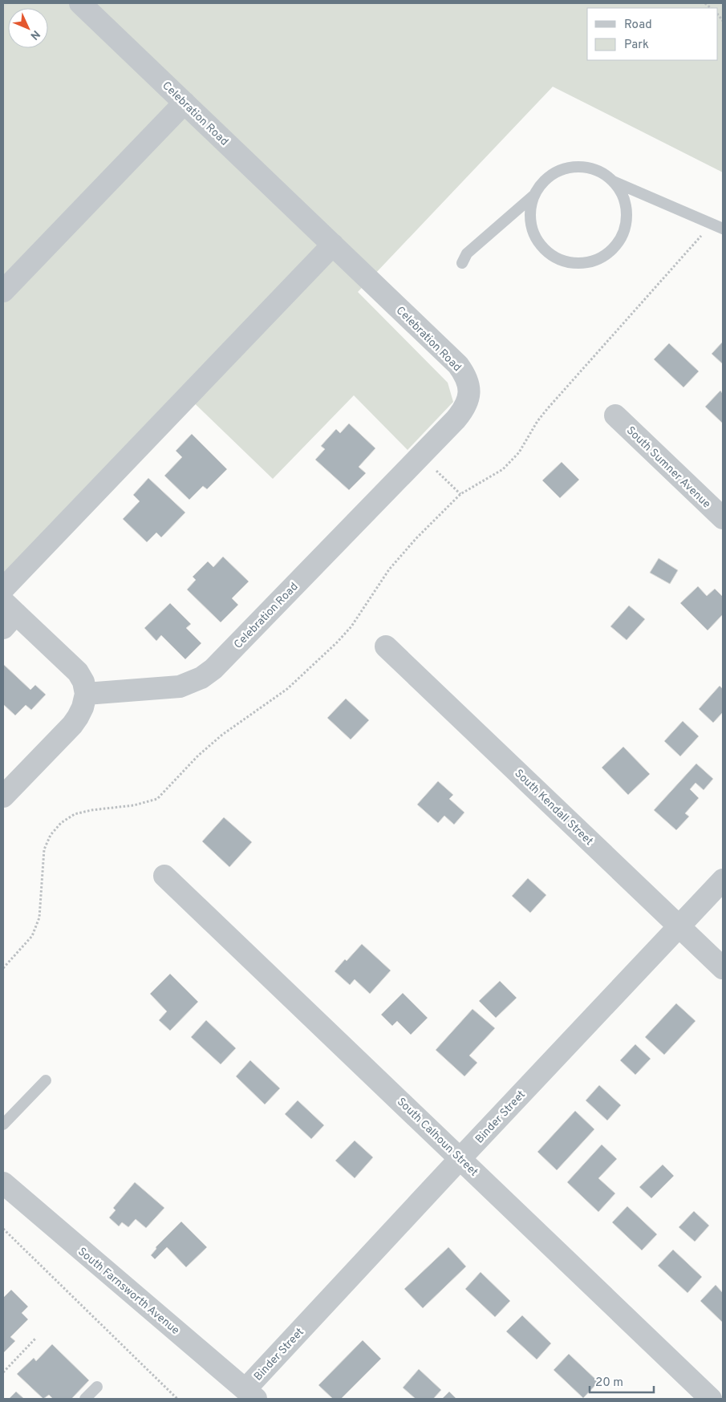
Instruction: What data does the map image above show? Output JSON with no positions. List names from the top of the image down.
{
  "streets": {
    "street": [
      "Celebration Road",
      "South Sumner Avenue",
      "South Kendall Street",
      "Binder Street",
      "South Calhoun Street",
      "South Farnsworth Avenue"
    ]
  },
  "crossings": [
    ["South Kendall Street", "Binder Street"],
    ["Binder Street", "South Calhoun Street"],
    ["Binder Street", "South Farnsworth Avenue"]
  ],
  "legend": ["Road", "Park"],
  "scale_bar": "20 m",
  "north": "bottom right"
}
